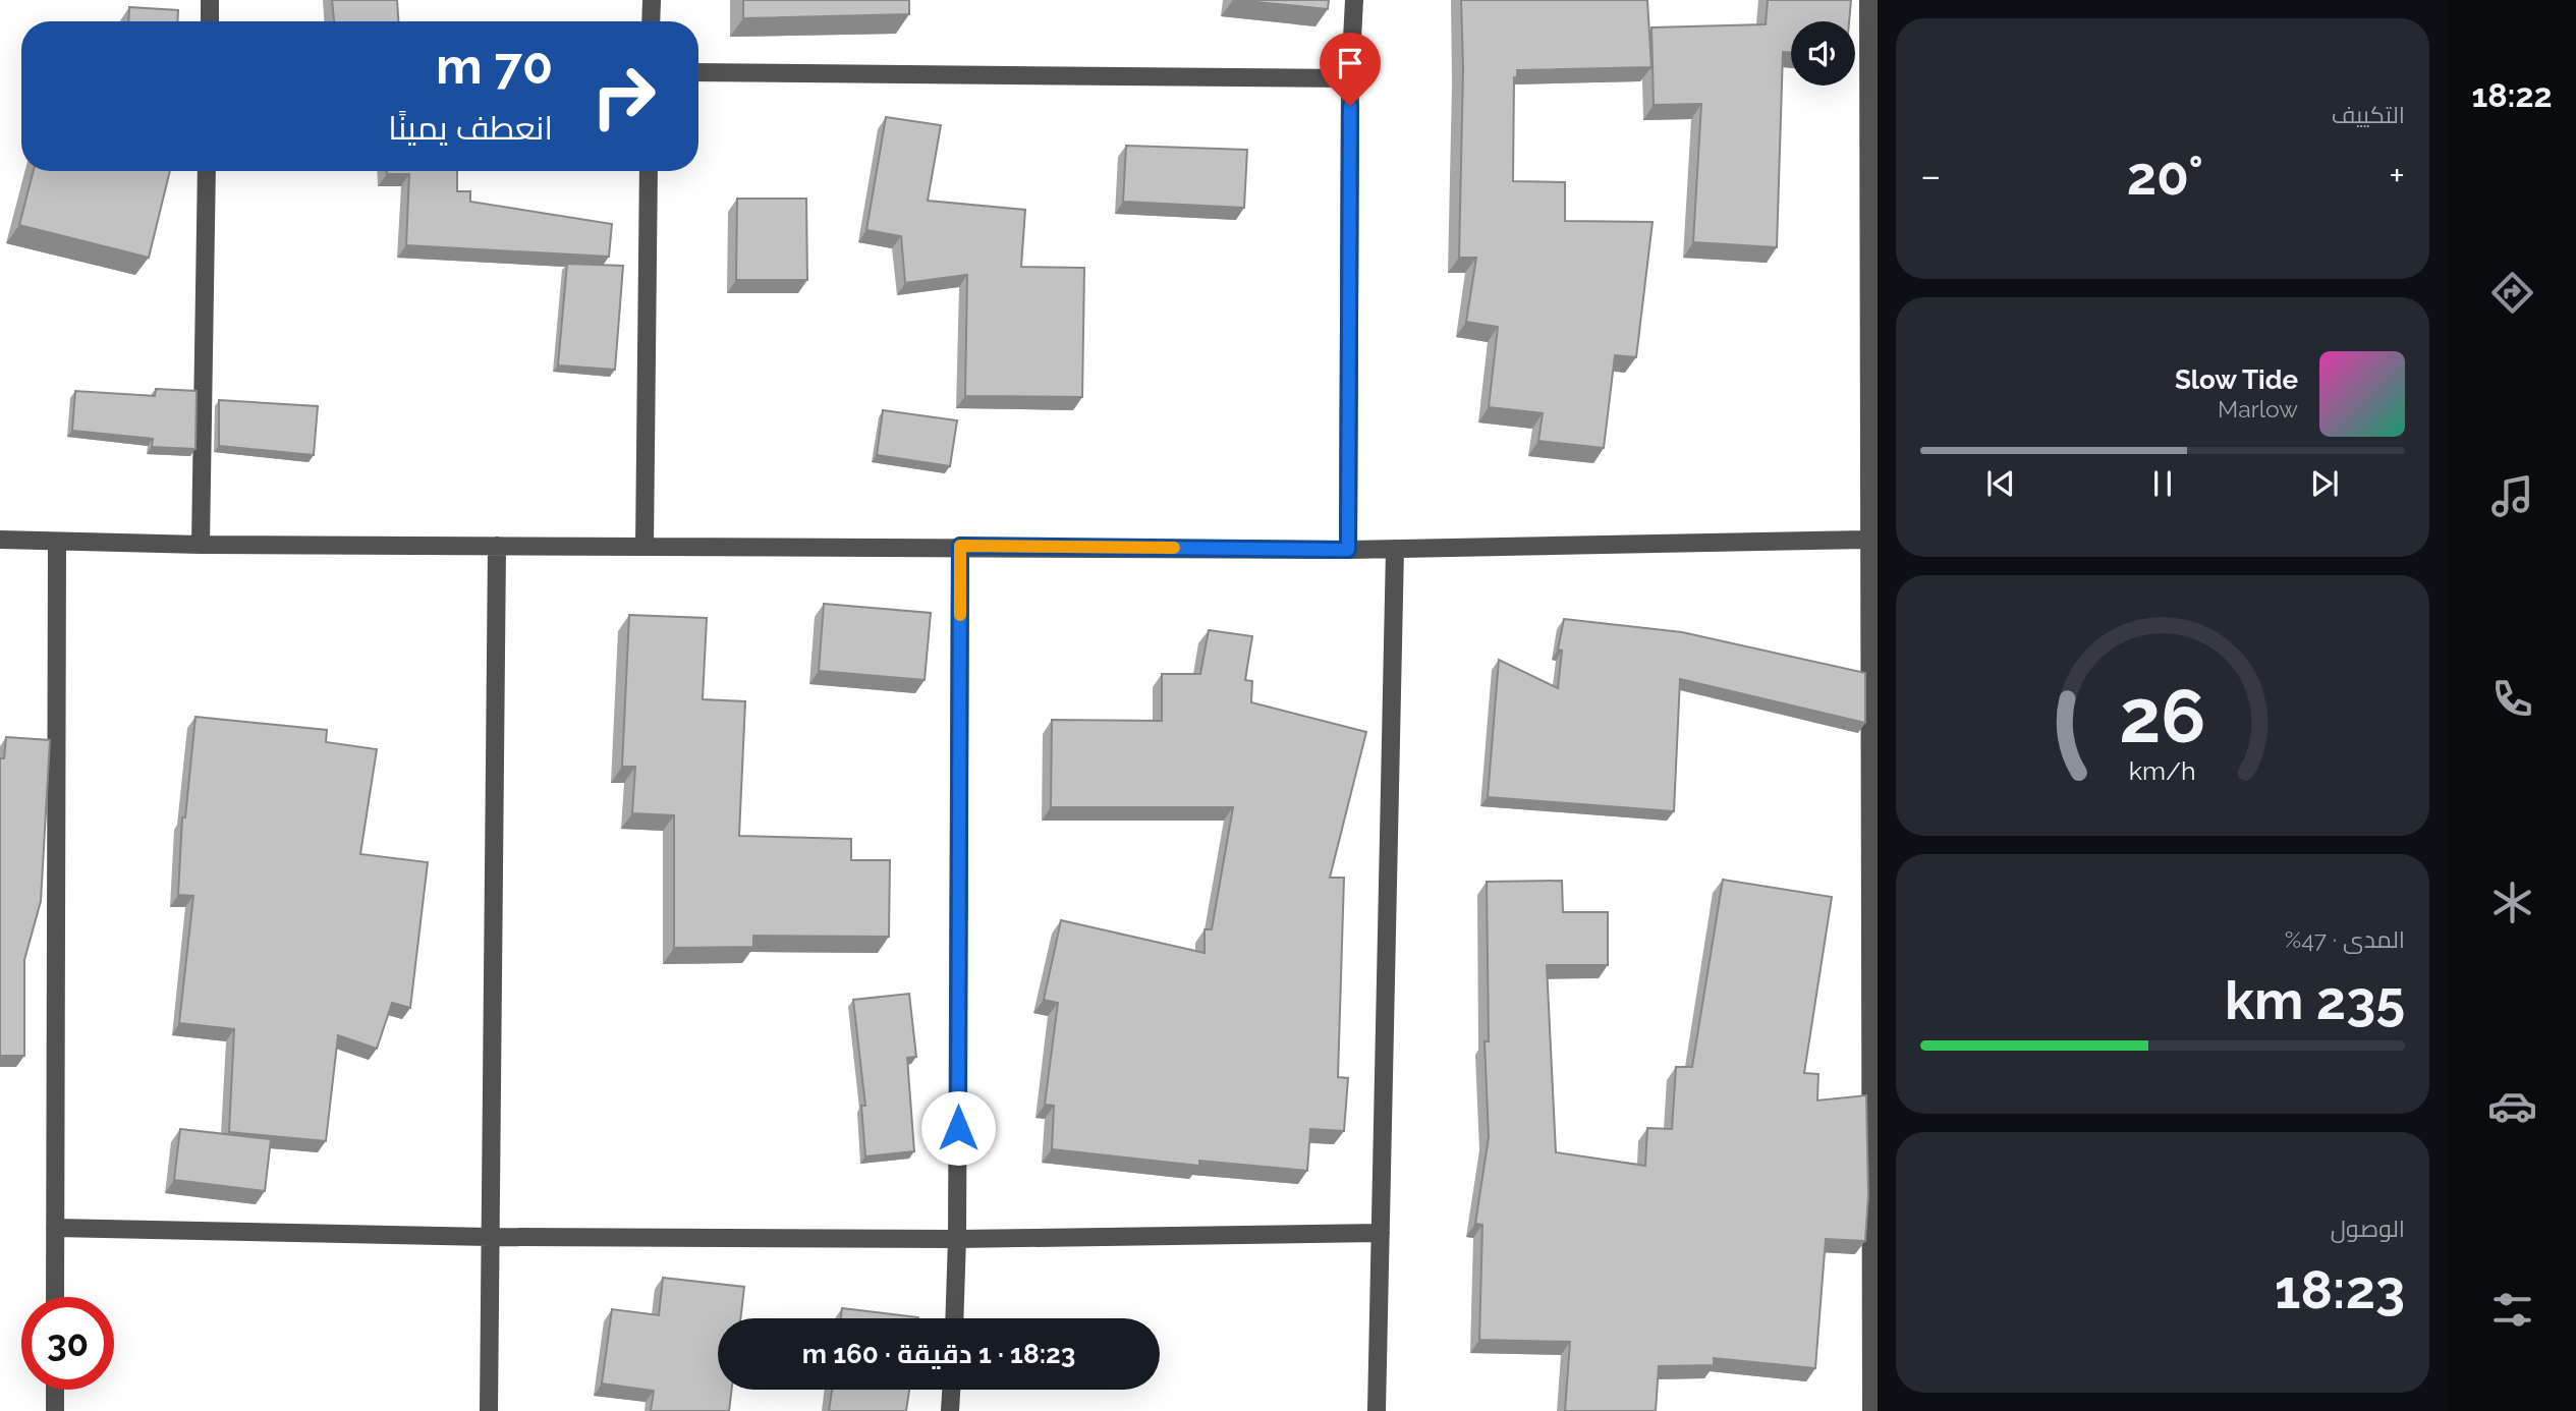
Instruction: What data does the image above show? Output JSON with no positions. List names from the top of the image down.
{
  "page": {
    "tabs": "18:22",
    "tile": [
      "التكييف",
      ["المدى · 47%", "235 km"],
      ["الوصول", "18:23"]
    ],
    "turn": ["70 m", "انعطف يمينًا"],
    "heat": ["−", "20°", "+"],
    "song": ["Slow Tide", "Marlow"],
    "limit": "30",
    "trip": "18:23 · 1 دقيقة · 160 m",
    "gauge": ["26", "km/h"]
  }
}
